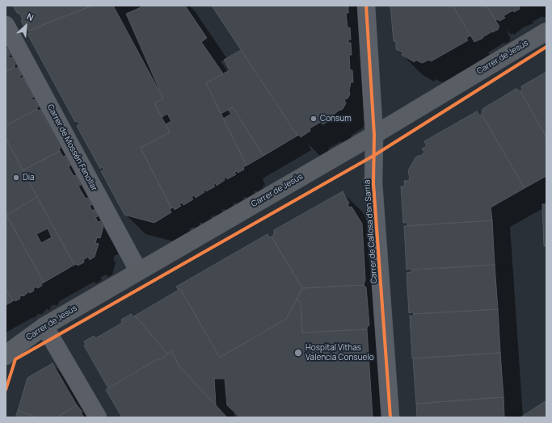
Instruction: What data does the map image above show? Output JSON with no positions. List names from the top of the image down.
{
  "streets": {
    "main road": ["Carrer de Jesús"],
    "street": ["Carrer de Mossén Fenollar", "Carrer de Callosa d'en Sarrià"]
  },
  "crossings": [
    ["Carrer de Jesús", "Carrer de Mossén Fenollar"],
    ["Carrer de Jesús", "Carrer de Callosa d'en Sarrià"]
  ],
  "places": ["Consum", "Dia", "Hospital Vithas Valencia Consuelo"],
  "north": "top right"
}
